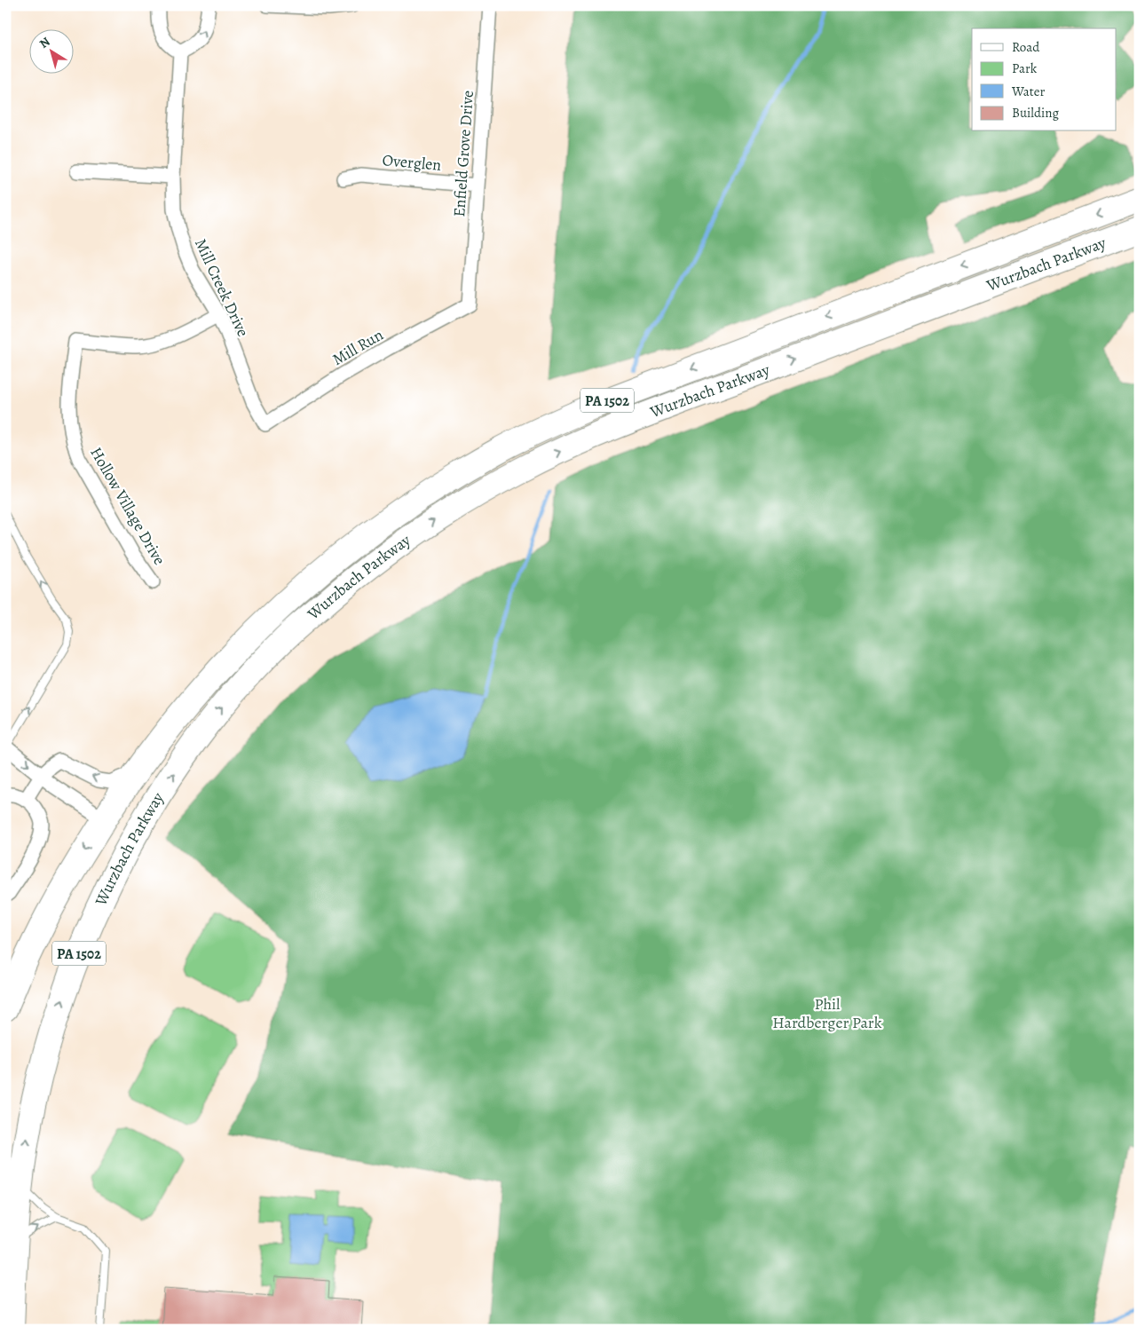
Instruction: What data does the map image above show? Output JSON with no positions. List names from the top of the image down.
{
  "streets": {
    "highway": ["Wurzbach Parkway", "PA 1502"],
    "street": [
      "Enfield Grove Drive",
      "Overglen",
      "Mill Creek Drive",
      "Mill Run",
      "Hollow Village Drive"
    ]
  },
  "crossings": [
    ["Enfield Grove Drive", "Overglen"],
    ["Enfield Grove Drive", "Mill Run"],
    ["Mill Creek Drive", "Mill Run"],
    ["Mill Creek Drive", "Hollow Village Drive"]
  ],
  "parks": ["Phil Hardberger Park"],
  "legend": [
    "Road",
    "Park",
    "Water",
    "Building"
  ],
  "north": "top left"
}
